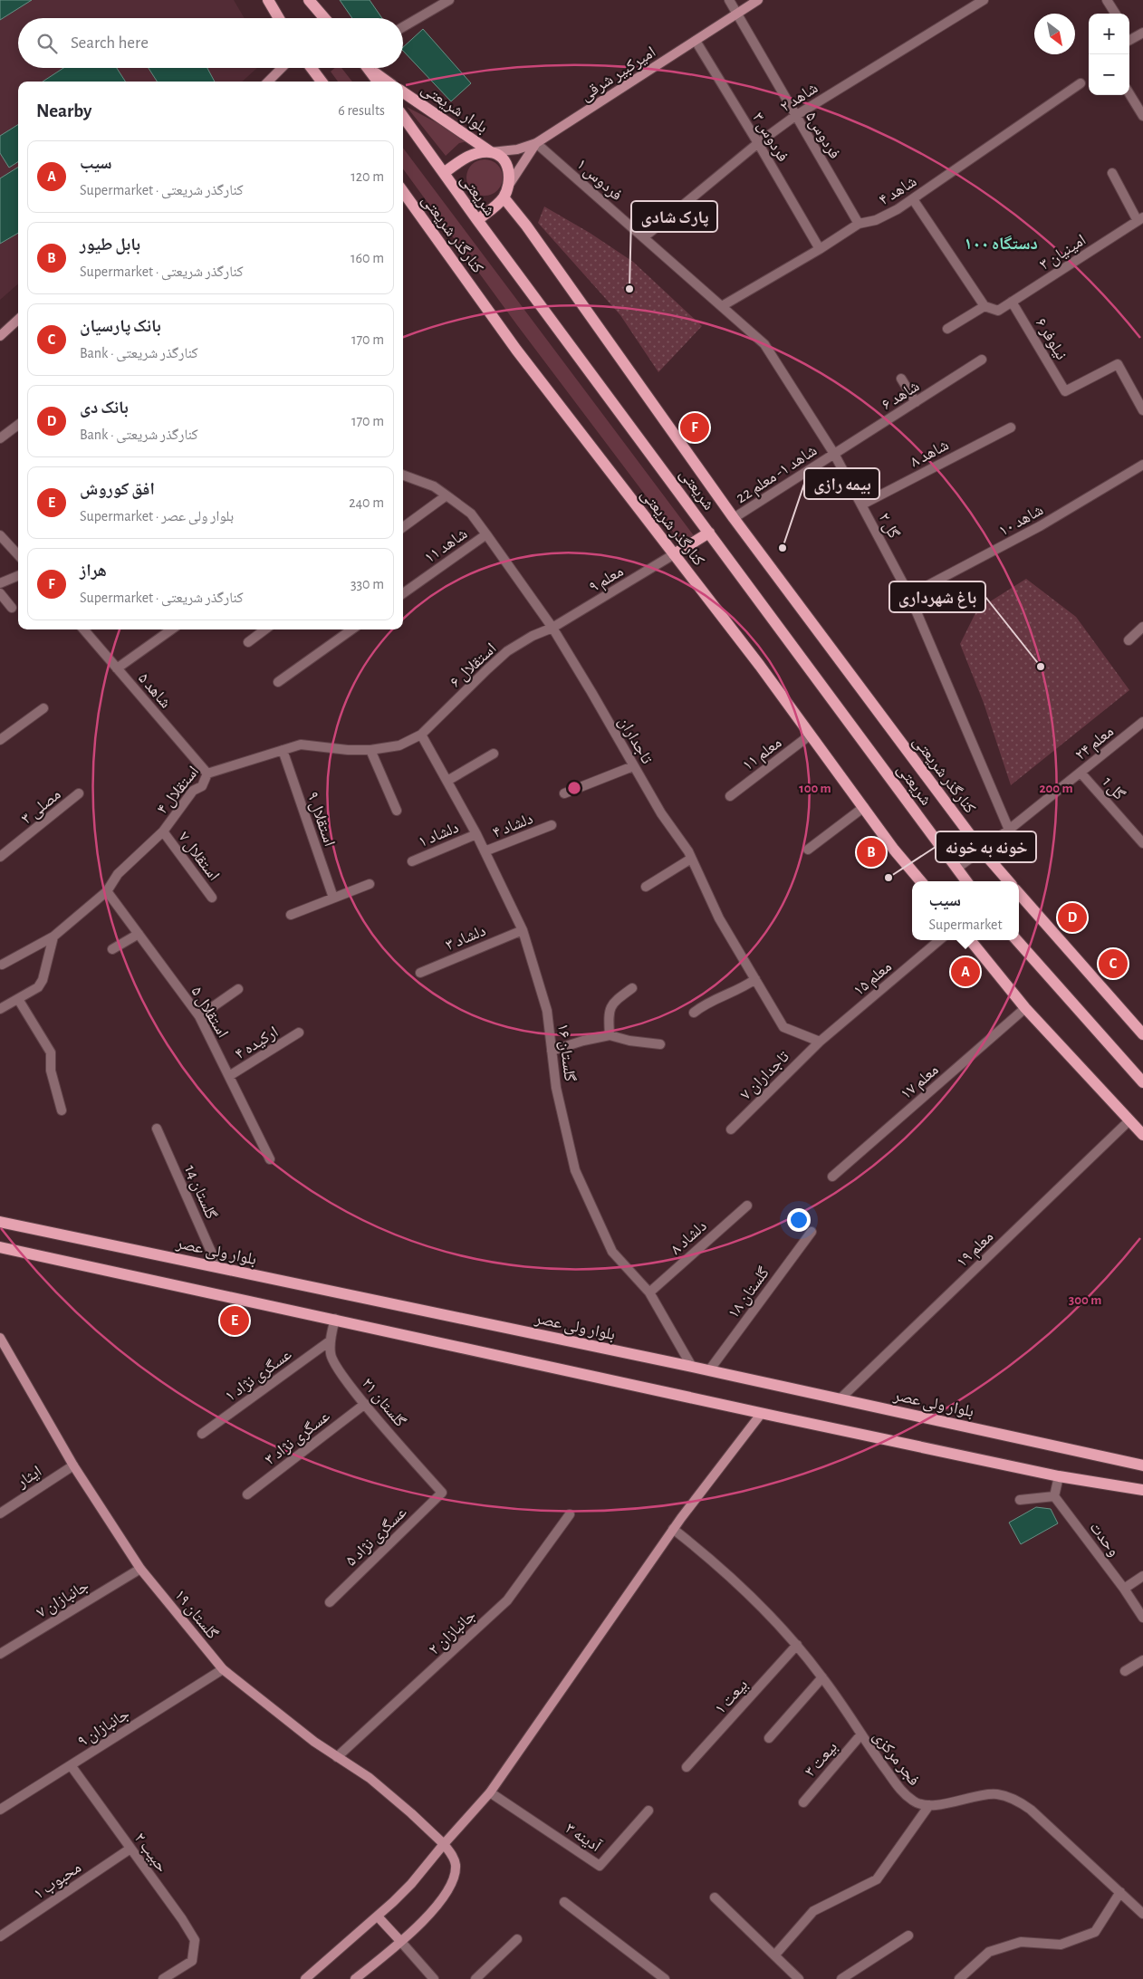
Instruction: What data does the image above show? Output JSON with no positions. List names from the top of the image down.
{
  "streets": {
    "main road": [
      "امیرکبیر شرقی",
      "بلوار شریعتی",
      "شریعتی",
      "کنارگذر شریعتی",
      "بلوار ولی عصر",
      "گلستان ۱۹"
    ],
    "street": [
      "شاهد ۲",
      "فردوس۵",
      "فردوس ۳",
      "فردوس ۱",
      "شاهد ۴",
      "امینیان ۳",
      "نیلوفر ۶",
      "شاهد ۶",
      "شاهد ۸",
      "شاهد ۱- معلم 22",
      "شاهد ۱۰",
      "گل ۲",
      "شاهد ۱۱",
      "معلم ۹",
      "استقلال ۶",
      "شاهد ۵",
      "تاجداران",
      "معلم ۲۴",
      "معلم ۱۱",
      "گل 1",
      "استقلال ۴",
      "مصلی ۳",
      "استقلال ۹",
      "دلشاد ۴",
      "دلشاد ۱",
      "استقلال ۷",
      "دلشاد ۳",
      "معلم ۱۵",
      "استقلال ۵",
      "ارکیده ۴",
      "گلستان ۱۶",
      "تاجداران ۷",
      "معلم ۱۷",
      "گلستان 14",
      "دلشاد ۸",
      "معلم ۱۹",
      "گلستان ۱۸",
      "عسگری نژاد ۱",
      "گلستان ۲۱",
      "عسگری نژاد ۳",
      "ایثار",
      "عسگری نژاد ۵",
      "وحدت",
      "جانبازان ۷",
      "جانبازان ۲",
      "بیعت ۱",
      "جانبازان ۹",
      "فجر مرکزی",
      "بیعت ۳",
      "آدینه ۳",
      "حبیب ۲",
      "محبوب ۱"
    ]
  },
  "crossings": [
    ["امیرکبیر شرقی", "بلوار شریعتی"],
    ["امیرکبیر شرقی", "فردوس۵"],
    ["امیرکبیر شرقی", "فردوس ۳"],
    ["امیرکبیر شرقی", "فردوس ۱"],
    ["امیرکبیر شرقی", "شریعتی"],
    ["امیرکبیر شرقی", "کنارگذر شریعتی"],
    ["شاهد ۲", "فردوس۵"],
    ["شاهد ۲", "فردوس ۳"],
    ["شاهد ۲", "فردوس ۱"],
    ["شاهد ۲", "گل ۲"],
    ["بلوار شریعتی", "شریعتی"],
    ["بلوار شریعتی", "کنارگذر شریعتی"],
    ["فردوس۵", "شاهد ۴"],
    ["فردوس ۳", "شاهد ۴"],
    ["فردوس ۱", "گل ۲"],
    ["شاهد ۴", "گل ۲"],
    ["شریعتی", "کنارگذر شریعتی"],
    ["شریعتی", "معلم ۲۴"],
    ["کنارگذر شریعتی", "شاهد ۱- معلم 22"],
    ["کنارگذر شریعتی", "معلم ۹"],
    ["کنارگذر شریعتی", "معلم ۲۴"],
    ["کنارگذر شریعتی", "معلم ۱۱"],
    ["امینیان ۳", "نیلوفر ۶"],
    ["شاهد ۶", "شاهد ۱- معلم 22"],
    ["شاهد ۶", "گل ۲"],
    ["شاهد ۸", "گل ۲"],
    ["شاهد ۱- معلم 22", "گل ۲"],
    ["شاهد ۱۰", "گل ۲"],
    ["گل ۲", "معلم ۲۴"],
    ["شاهد ۱۱", "تاجداران"],
    ["معلم ۹", "استقلال ۶"],
    ["معلم ۹", "تاجداران"],
    ["استقلال ۶", "تاجداران"],
    ["استقلال ۶", "استقلال ۴"],
    ["استقلال ۶", "گلستان ۱۶"],
    ["شاهد ۵", "استقلال ۴"],
    ["تاجداران", "معلم ۱۵"],
    ["تاجداران", "تاجداران ۷"],
    ["معلم ۲۴", "گل 1"],
    ["استقلال ۴", "استقلال ۹"],
    ["استقلال ۴", "استقلال ۷"],
    ["استقلال ۴", "استقلال ۵"],
    ["استقلال ۴", "گلستان ۱۶"],
    ["دلشاد ۴", "گلستان ۱۶"],
    ["دلشاد ۱", "گلستان ۱۶"],
    ["دلشاد ۳", "گلستان ۱۶"],
    ["معلم ۱۵", "تاجداران ۷"],
    ["استقلال ۵", "ارکیده ۴"],
    ["گلستان ۱۶", "دلشاد ۸"],
    ["گلستان ۱۶", "بلوار ولی عصر"],
    ["گلستان 14", "بلوار ولی عصر"],
    ["معلم ۱۹", "بلوار ولی عصر"],
    ["بلوار ولی عصر", "گلستان ۱۸"],
    ["عسگری نژاد ۱", "گلستان ۲۱"],
    ["گلستان ۲۱", "عسگری نژاد ۳"],
    ["گلستان ۲۱", "عسگری نژاد ۵"],
    ["ایثار", "گلستان ۱۹"],
    ["جانبازان ۷", "گلستان ۱۹"],
    ["گلستان ۱۹", "جانبازان ۲"],
    ["گلستان ۱۹", "جانبازان ۹"],
    ["بیعت ۱", "فجر مرکزی"],
    ["جانبازان ۹", "حبیب ۲"],
    ["فجر مرکزی", "بیعت ۳"],
    ["حبیب ۲", "محبوب ۱"]
  ],
  "districts": ["۱۰۰ دستگاه"],
  "places": [
    "پارک شادی",
    "بیمه رازی",
    "باغ شهرداری",
    "خونه به خونه"
  ],
  "north": "bottom right",
  "page": {
    "map_buttons": ["+", "−"],
    "search": "Search here",
    "heading": ["Nearby", "6 results"],
    "list": [
      {
        "mark": "A",
        "name": "سیب",
        "note": "Supermarket · کنارگذر شریعتی",
        "value": "120 m"
      },
      {
        "mark": "B",
        "name": "بابل طیور",
        "note": "Supermarket · کنارگذر شریعتی",
        "value": "160 m"
      },
      {
        "mark": "C",
        "name": "بانک پارسیان",
        "note": "Bank · کنارگذر شریعتی",
        "value": "170 m"
      },
      {
        "mark": "D",
        "name": "بانک دی",
        "note": "Bank · کنارگذر شریعتی",
        "value": "170 m"
      },
      {
        "mark": "E",
        "name": "افق کوروش",
        "note": "Supermarket · بلوار ولی عصر",
        "value": "240 m"
      },
      {
        "mark": "F",
        "name": "هراز",
        "note": "Supermarket · کنارگذر شریعتی",
        "value": "330 m"
      }
    ],
    "pins": [
      "F",
      "B",
      "D",
      "C",
      "A",
      "E"
    ],
    "popup": ["سیب", "Supermarket"]
  },
  "rings": ["100 m", "200 m", "300 m"]
}
